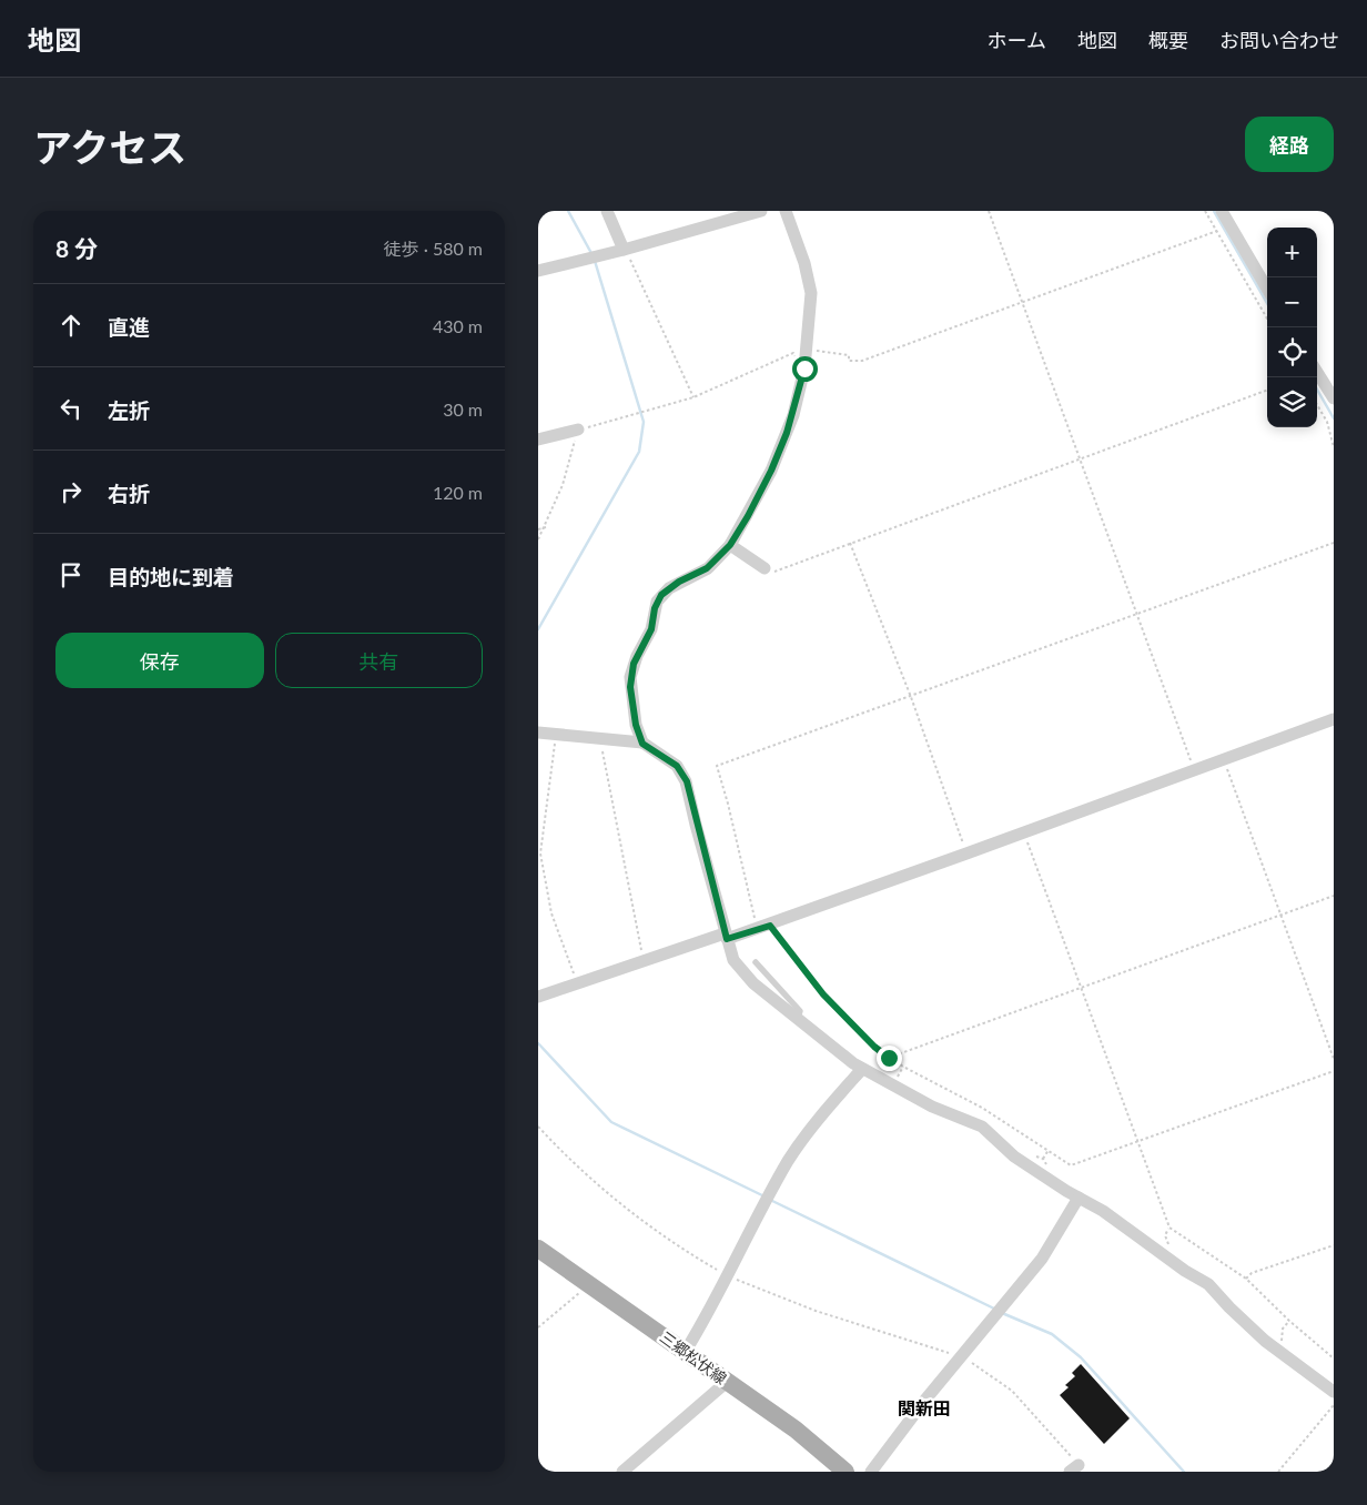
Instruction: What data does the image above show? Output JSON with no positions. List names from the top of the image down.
{
  "streets": {
    "main road": ["三郷松伏線"]
  },
  "districts": ["関新田"],
  "page": {
    "header": "地図",
    "nav": [
      "ホーム",
      "地図",
      "概要",
      "お問い合わせ"
    ],
    "title": "アクセス",
    "buttons": [
      "経路",
      ["保存", "共有"]
    ],
    "heading": ["8 分", "徒歩 · 580 m"],
    "map_buttons": ["+", "−"],
    "list": [
      ["直進", "430 m"],
      ["左折", "30 m"],
      ["右折", "120 m"],
      "目的地に到着"
    ]
  }
}
